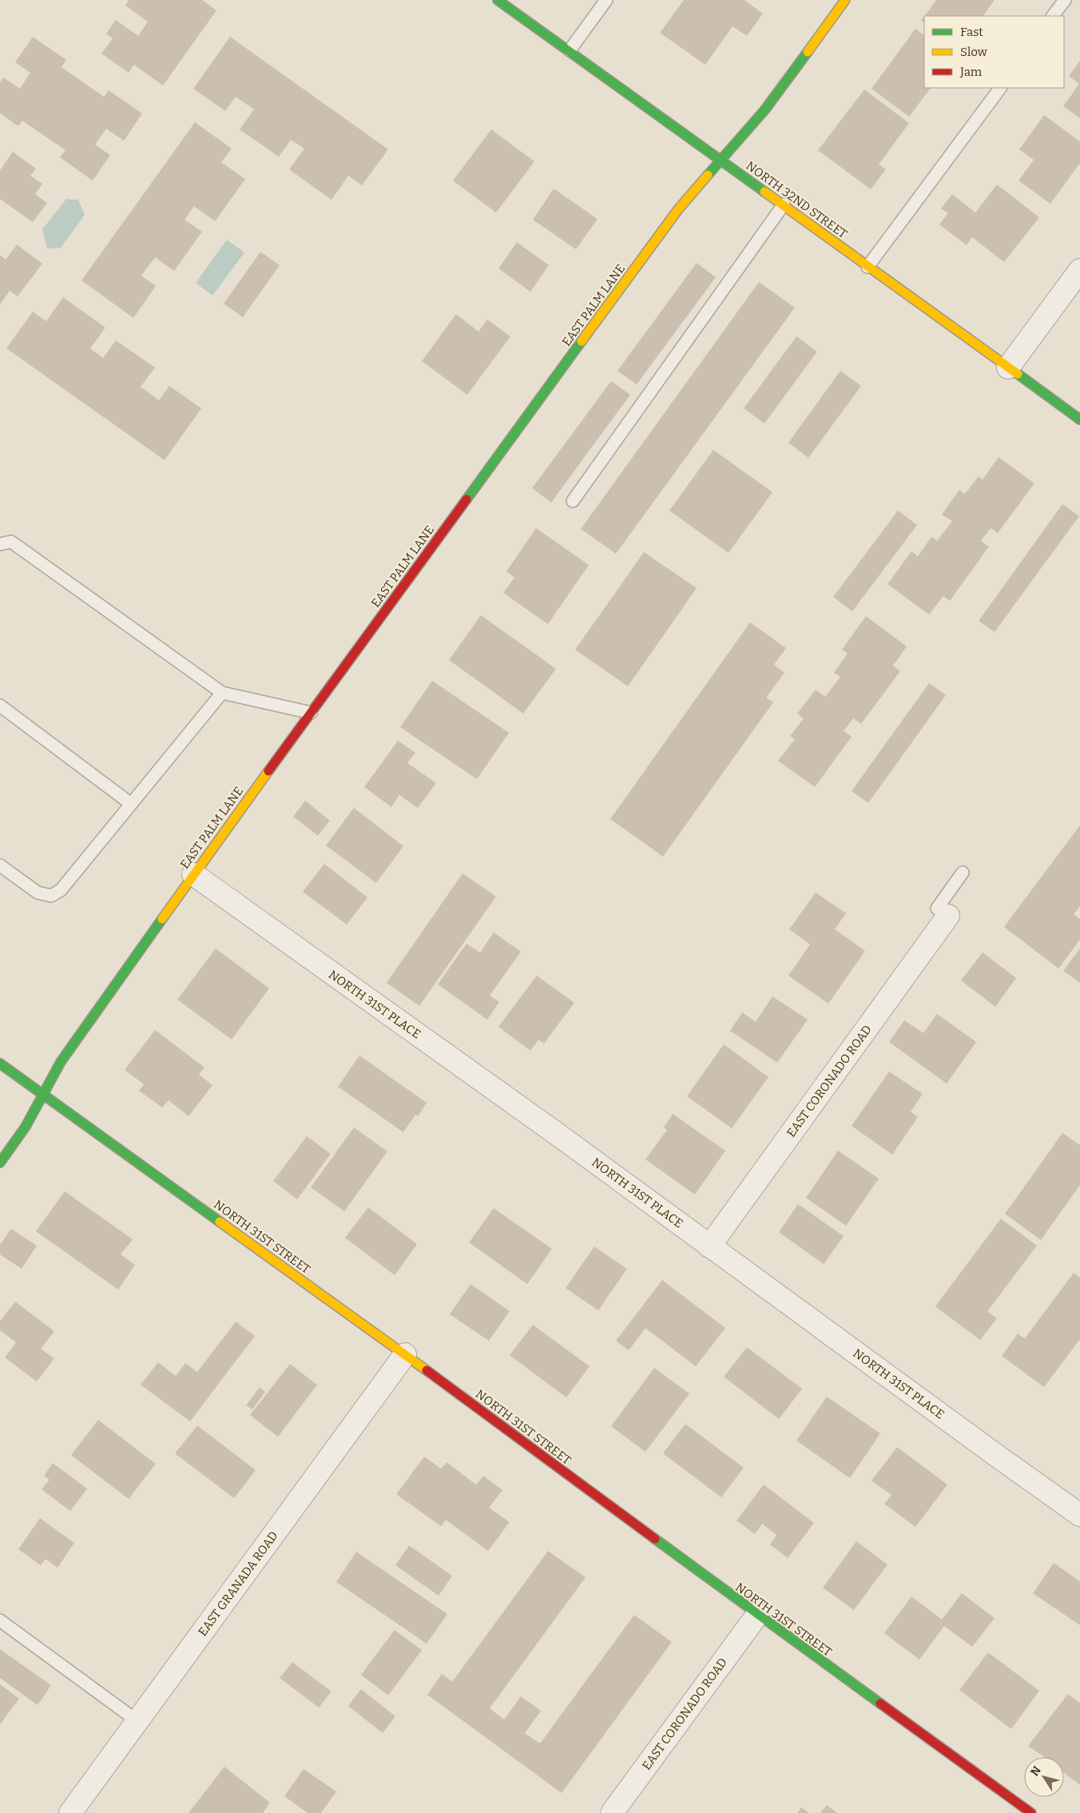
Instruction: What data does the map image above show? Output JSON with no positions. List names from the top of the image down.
{
  "streets": {
    "street": [
      "NORTH 32ND STREET",
      "EAST PALM LANE",
      "NORTH 31ST PLACE",
      "EAST CORONADO ROAD",
      "NORTH 31ST STREET",
      "EAST GRANADA ROAD"
    ]
  },
  "crossings": [
    ["NORTH 32ND STREET", "EAST PALM LANE"],
    ["EAST PALM LANE", "NORTH 31ST PLACE"],
    ["EAST PALM LANE", "NORTH 31ST STREET"],
    ["NORTH 31ST PLACE", "EAST CORONADO ROAD"],
    ["EAST CORONADO ROAD", "NORTH 31ST STREET"],
    ["NORTH 31ST STREET", "EAST GRANADA ROAD"]
  ],
  "legend": ["Fast", "Slow", "Jam"],
  "north": "top left"
}
